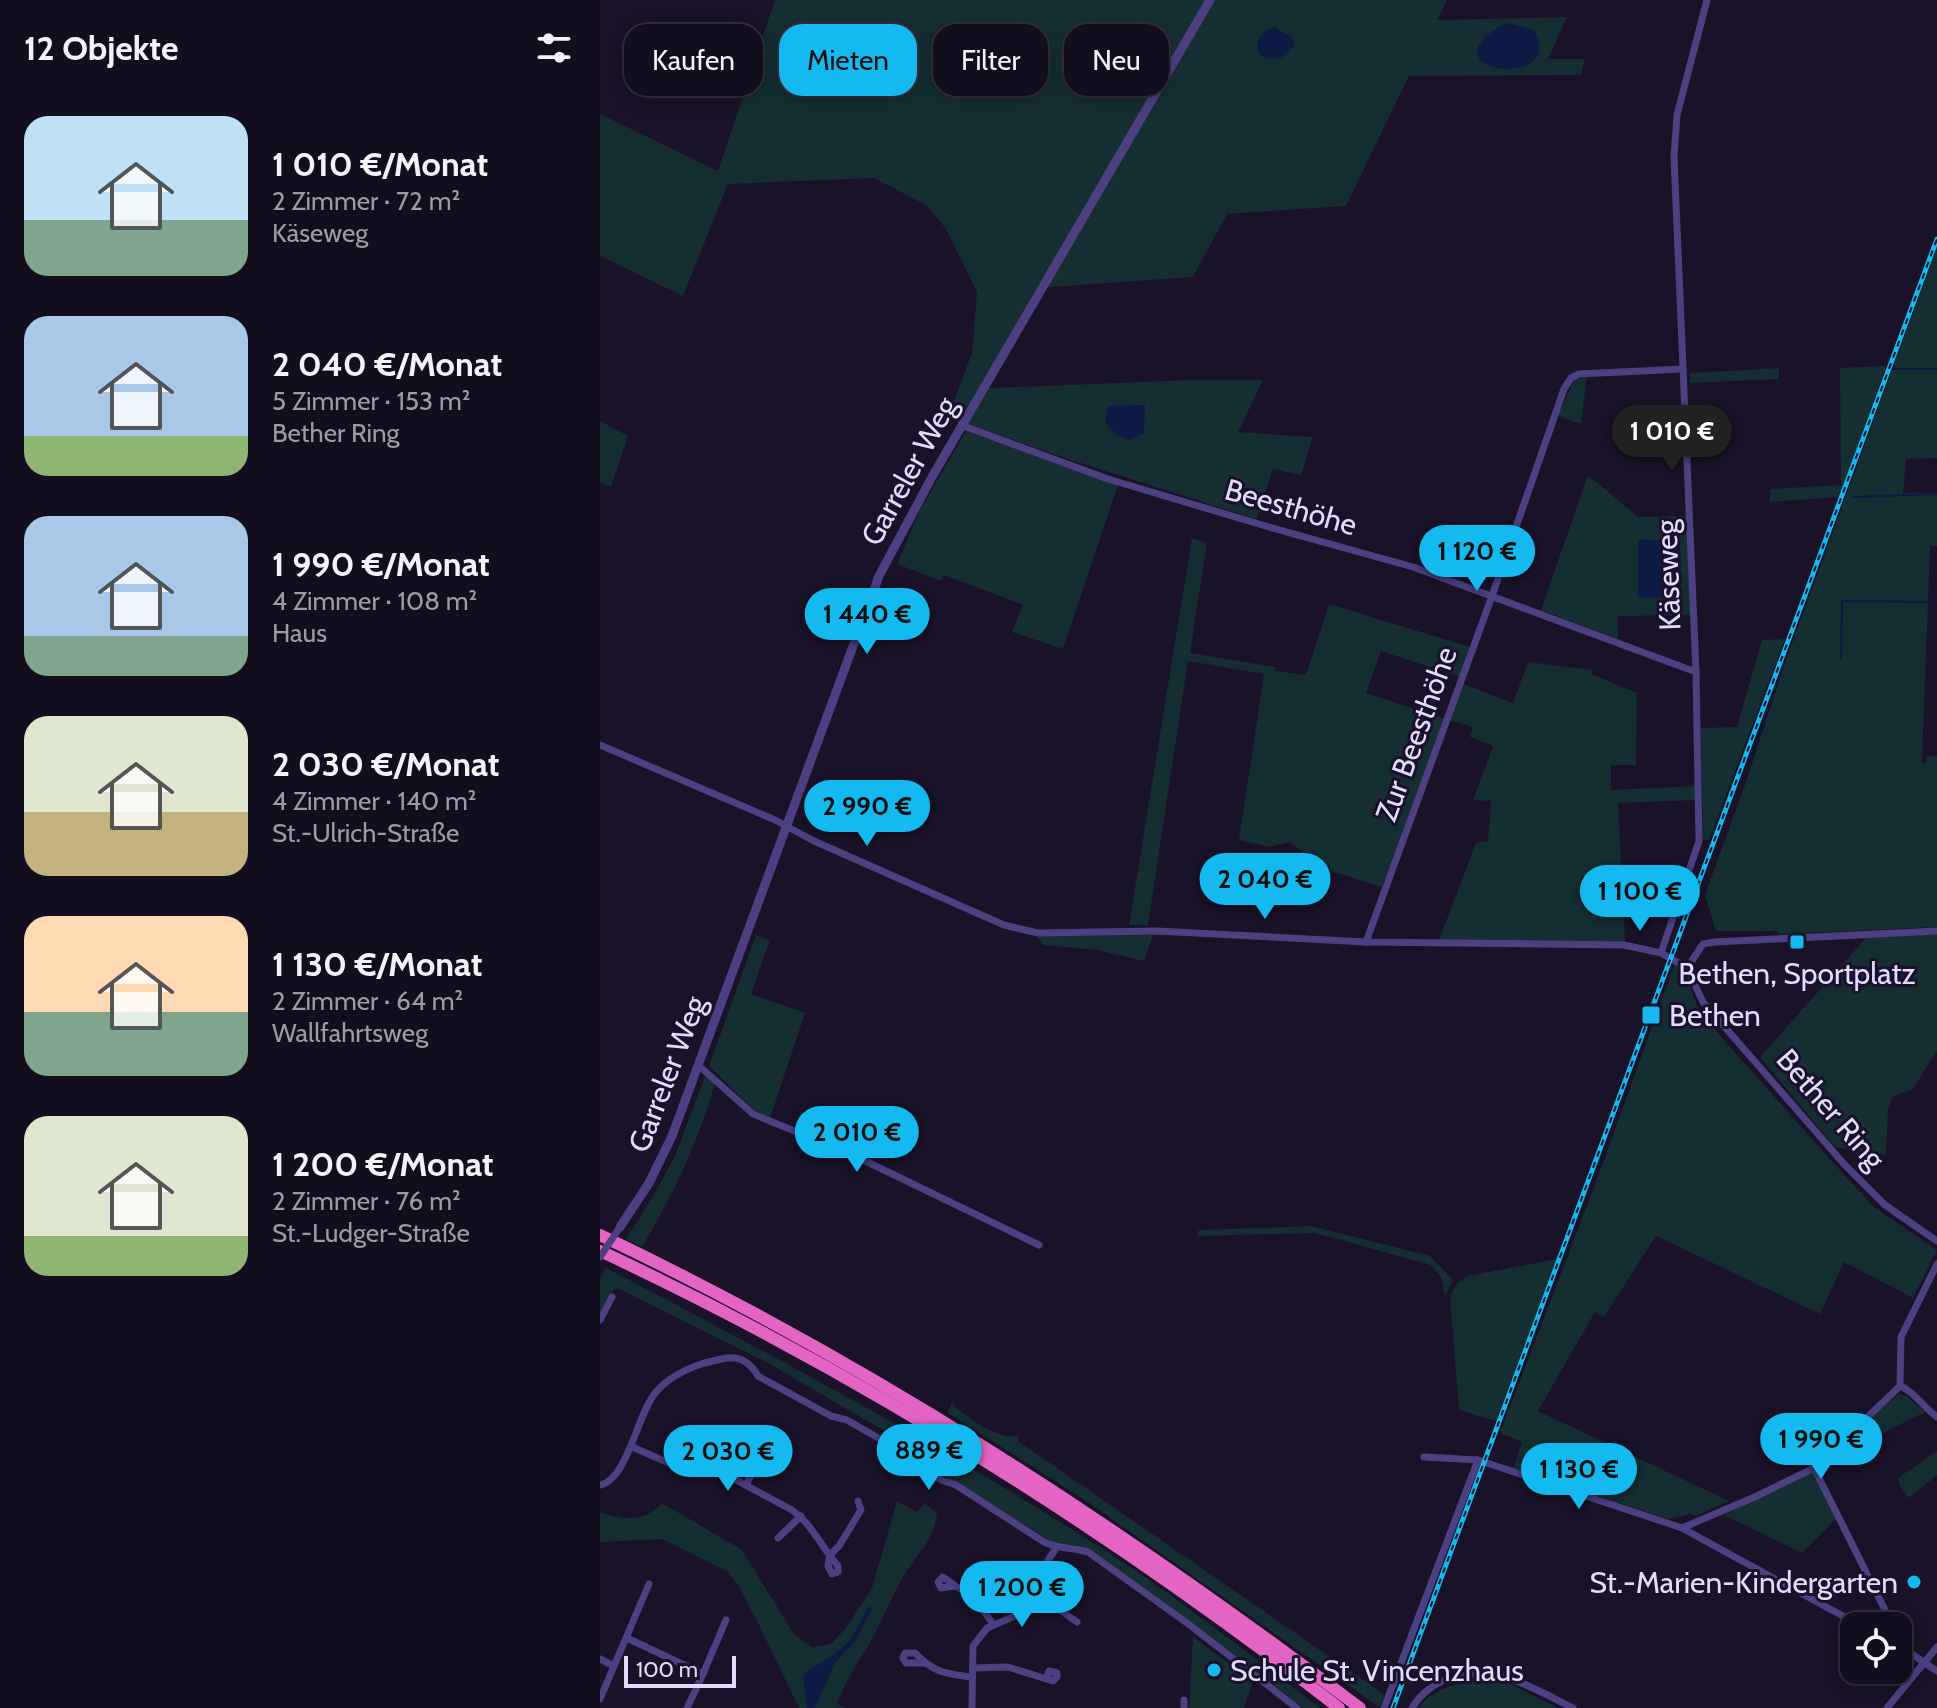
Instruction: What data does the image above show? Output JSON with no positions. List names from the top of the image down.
{
  "streets": {
    "street": [
      "Garreler Weg",
      "Beesthöhe",
      "Käseweg",
      "Zur Beesthöhe",
      "Bether Ring"
    ]
  },
  "crossings": [
    ["Garreler Weg", "Beesthöhe"],
    ["Beesthöhe", "Käseweg"],
    ["Beesthöhe", "Zur Beesthöhe"],
    ["Käseweg", "Zur Beesthöhe"]
  ],
  "places": {
    "transit": ["Bethen, Sportplatz", "Bethen"],
    "other": ["St.-Marien-Kindergarten", "Schule St. Vincenzhaus"]
  },
  "scale_bar": "100 m",
  "page": {
    "heading": "12 Objekte",
    "chip": [
      "Kaufen",
      "Mieten",
      "Filter",
      "Neu"
    ],
    "list": [
      {
        "name": "1 010 €/Monat",
        "note": "2 Zimmer · 72 m² · Käseweg"
      },
      {
        "name": "2 040 €/Monat",
        "note": "5 Zimmer · 153 m² · Bether Ring"
      },
      {
        "name": "1 990 €/Monat",
        "note": "4 Zimmer · 108 m² · Haus"
      },
      {
        "name": "2 030 €/Monat",
        "note": "4 Zimmer · 140 m² · St.-Ulrich-Straße"
      },
      {
        "name": "1 130 €/Monat",
        "note": "2 Zimmer · 64 m² · Wallfahrtsweg"
      },
      {
        "name": "1 200 €/Monat",
        "note": "2 Zimmer · 76 m² · St.-Ludger-Straße"
      }
    ],
    "price": [
      "1 010 €",
      "1 120 €",
      "1 440 €",
      "2 990 €",
      "2 040 €",
      "1 100 €",
      "2 010 €",
      "1 990 €",
      "889 €",
      "2 030 €",
      "1 130 €",
      "1 200 €"
    ],
    "scale": "100 m"
  }
}
